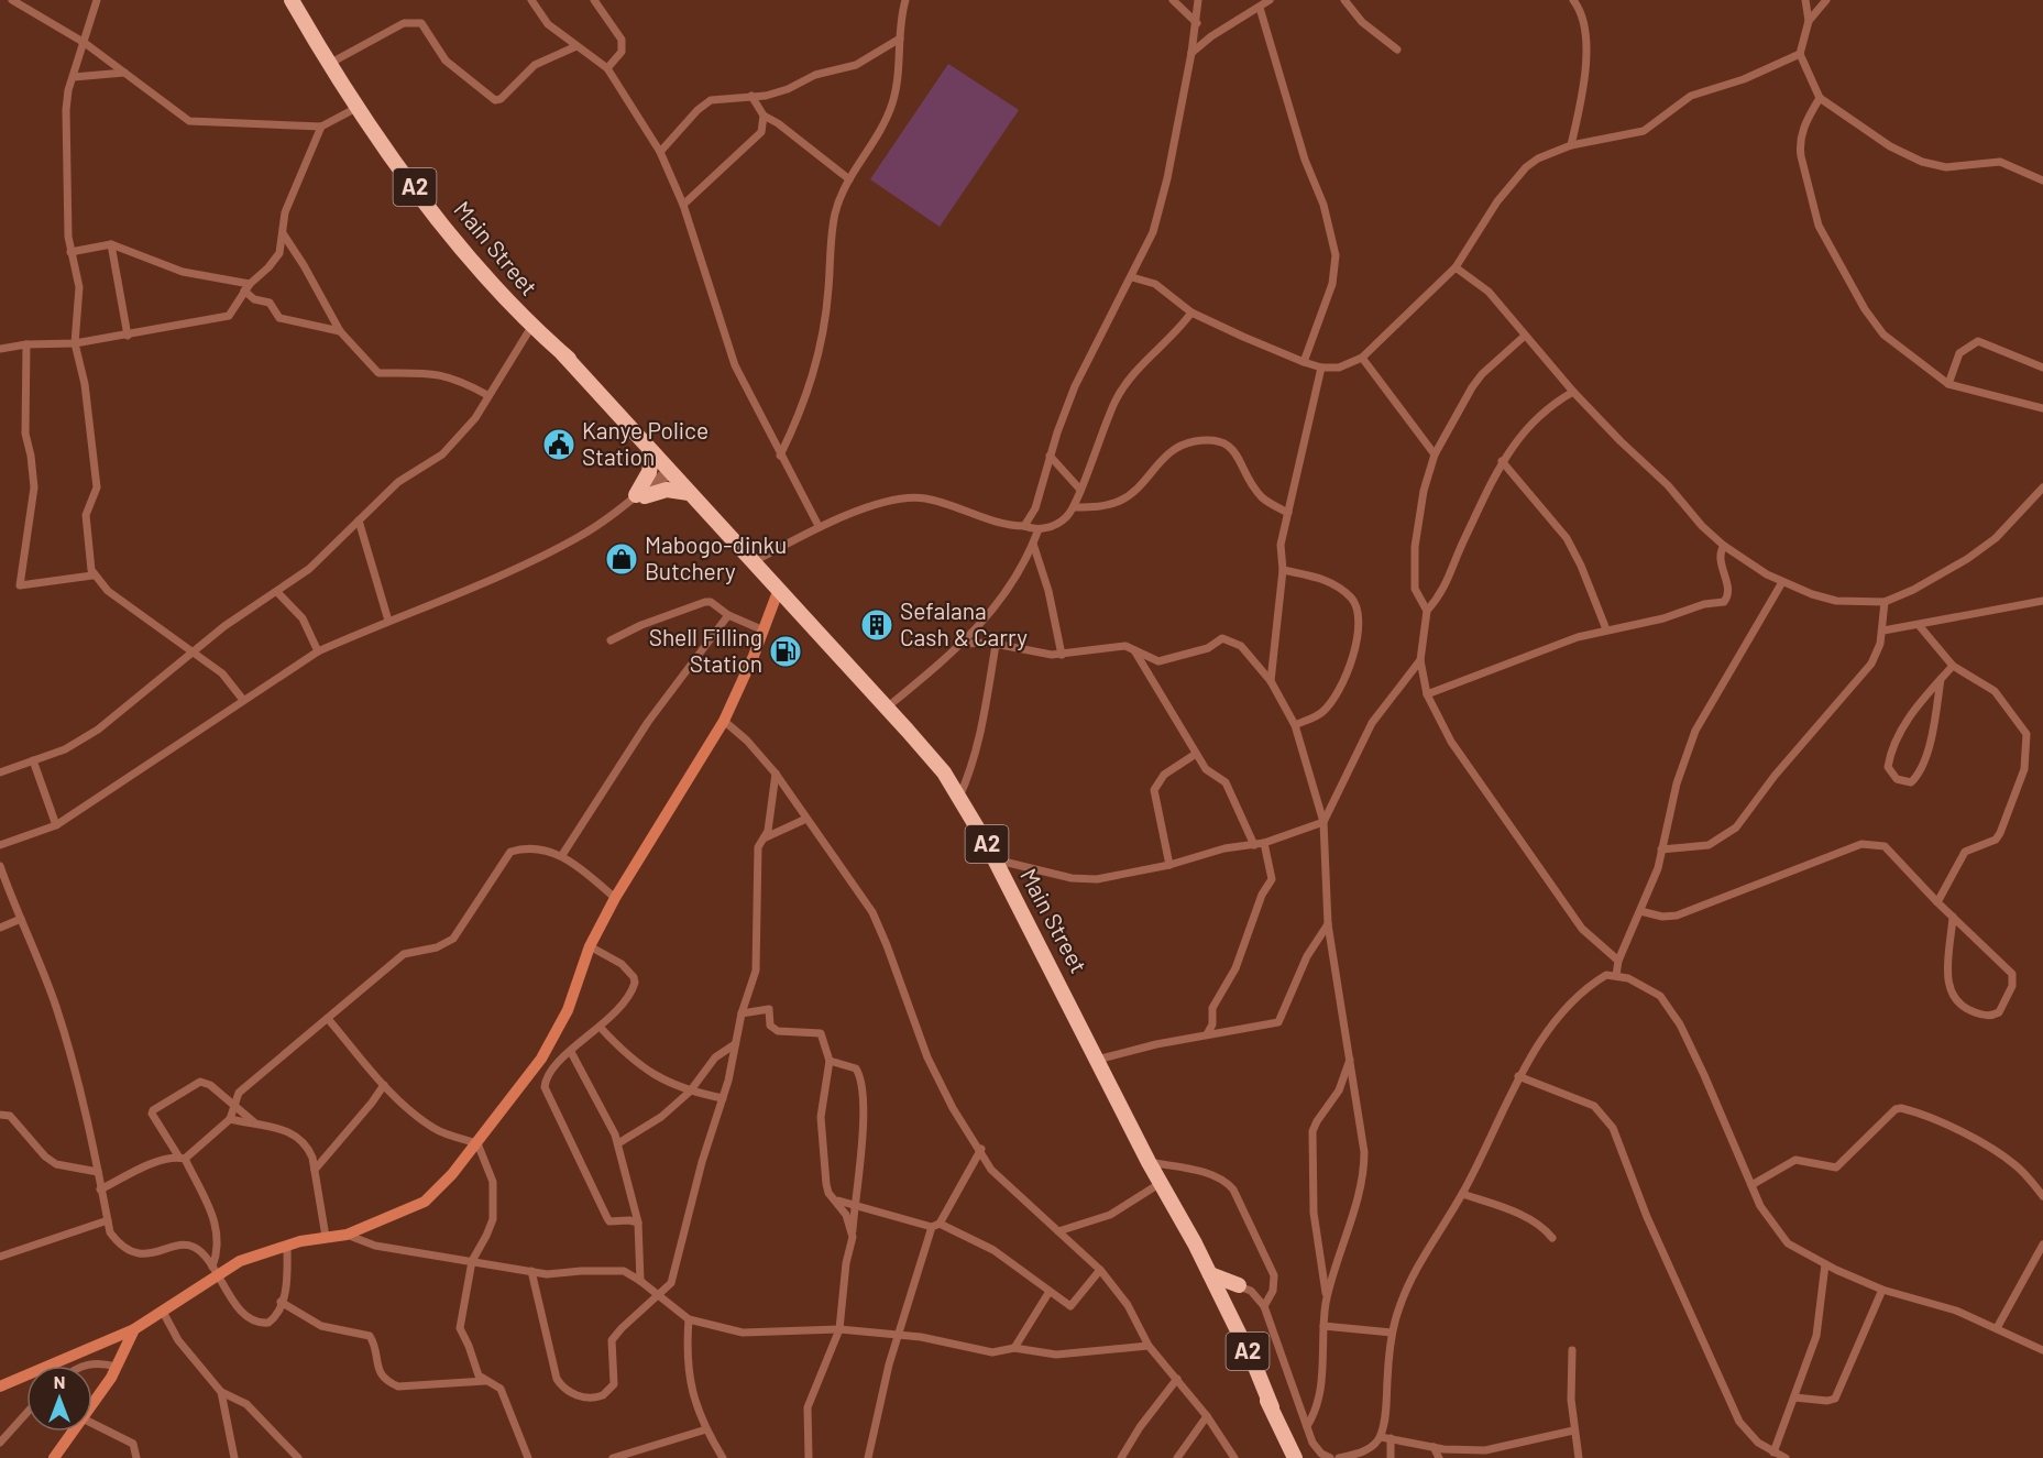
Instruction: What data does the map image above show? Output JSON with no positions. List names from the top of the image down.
{
  "streets": {
    "highway": ["A2", "Main Street"]
  },
  "crossings": [
    ["A2", "Main Street"]
  ],
  "places": {
    "public building": ["Kanye Police Station"],
    "shop": ["Mabogo-dinku Butchery"],
    "building": ["Sefalana Cash & Carry"],
    "fuel station": ["Shell Filling Station"]
  },
  "north": "top"
}
